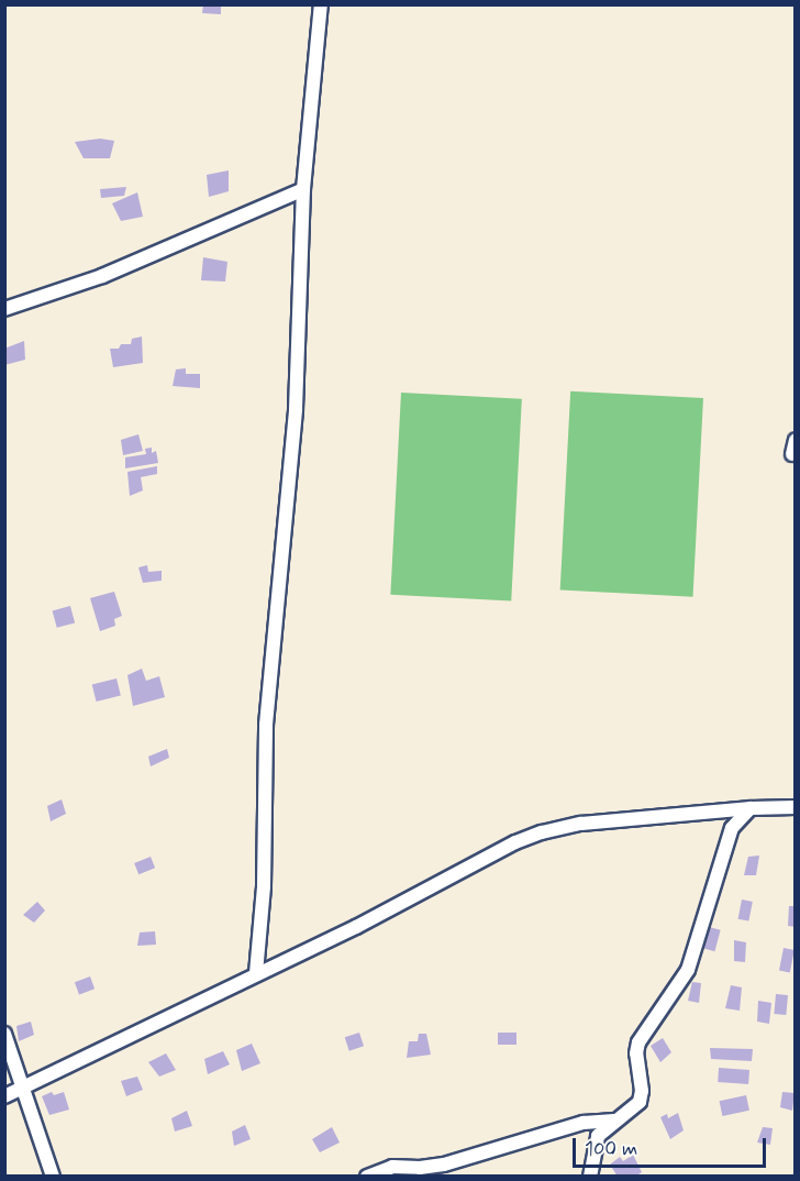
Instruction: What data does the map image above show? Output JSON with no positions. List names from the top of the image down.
{
  "scale_bar": "100 m"
}
